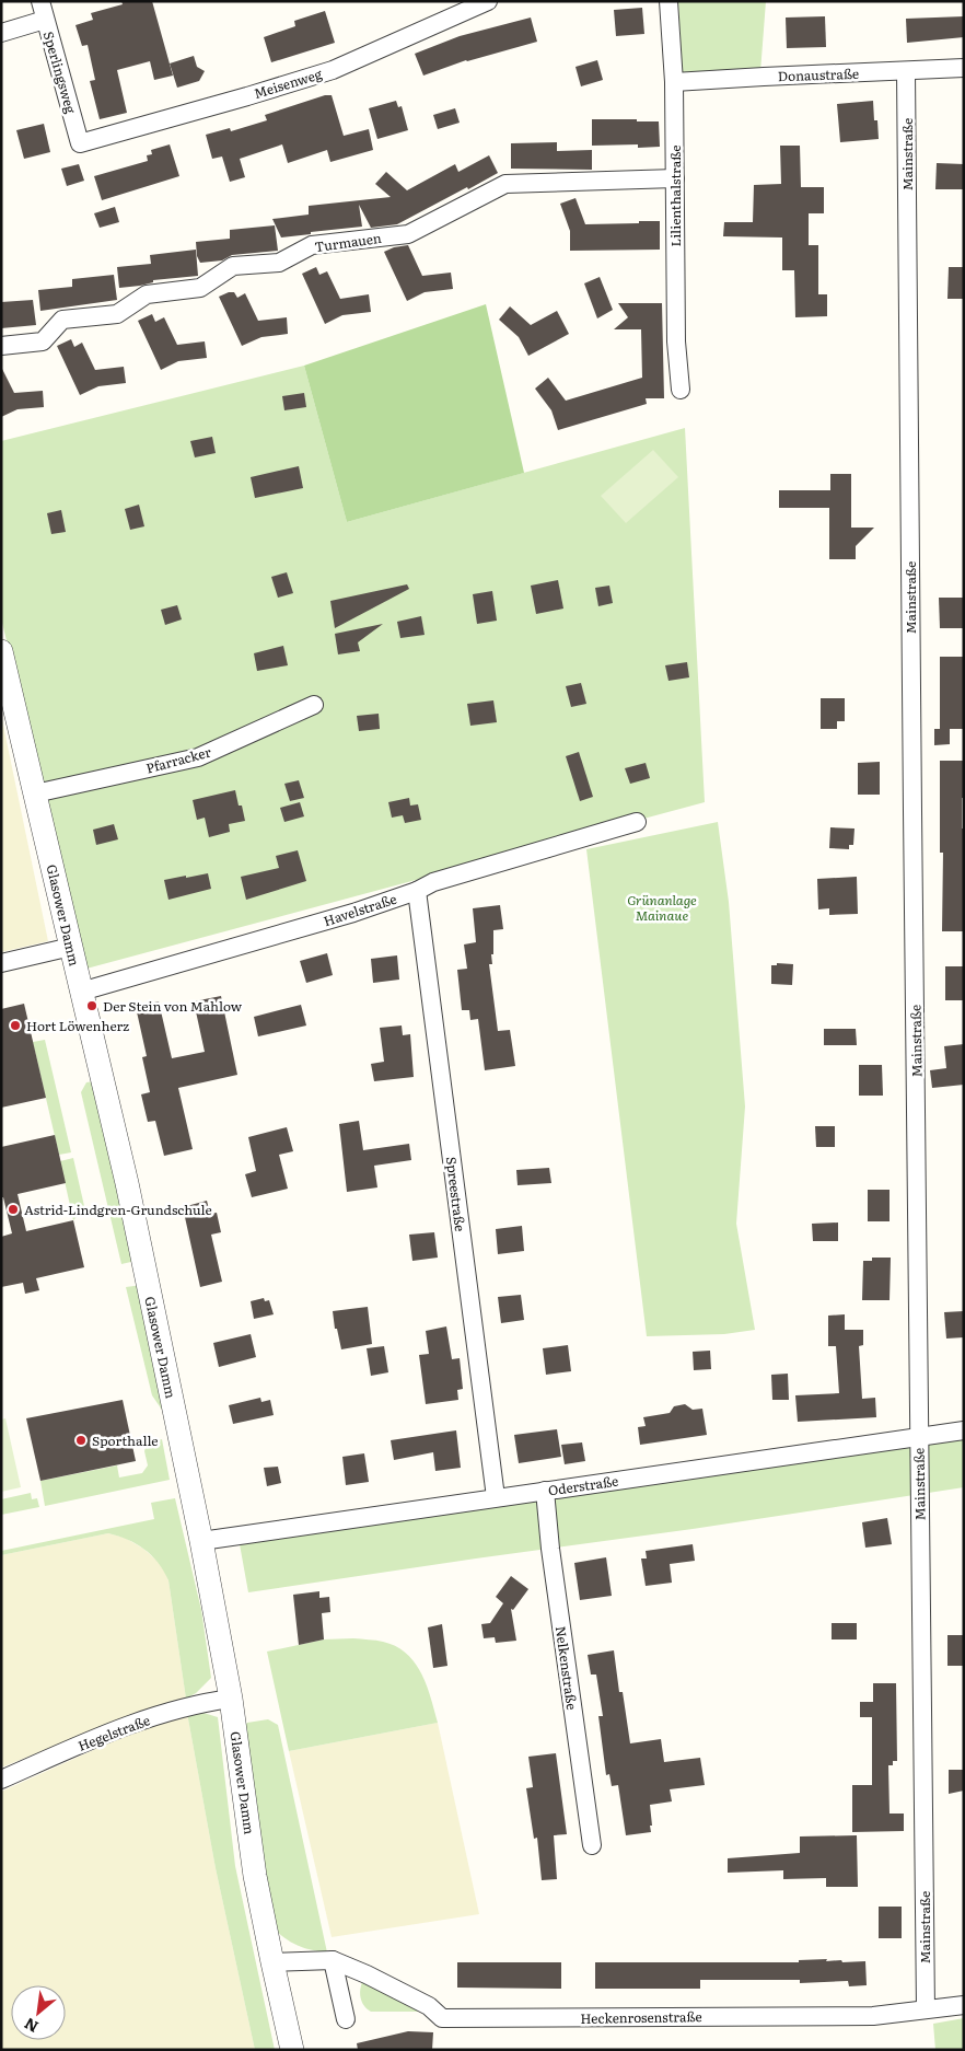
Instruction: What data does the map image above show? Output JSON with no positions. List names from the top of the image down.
{
  "streets": {
    "street": [
      "Sperlingsweg",
      "Donaustraße",
      "Meisenweg",
      "Mainstraße",
      "Lilienthalstraße",
      "Turmauen",
      "Pfarracker",
      "Havelstraße",
      "Glasower Damm",
      "Spreestraße",
      "Oderstraße",
      "Nelkenstraße",
      "Hegelstraße",
      "Heckenrosenstraße"
    ]
  },
  "crossings": [
    ["Sperlingsweg", "Meisenweg"],
    ["Donaustraße", "Mainstraße"],
    ["Donaustraße", "Lilienthalstraße"],
    ["Mainstraße", "Oderstraße"],
    ["Mainstraße", "Heckenrosenstraße"],
    ["Lilienthalstraße", "Turmauen"],
    ["Pfarracker", "Glasower Damm"],
    ["Havelstraße", "Glasower Damm"],
    ["Havelstraße", "Spreestraße"],
    ["Glasower Damm", "Oderstraße"],
    ["Glasower Damm", "Hegelstraße"],
    ["Glasower Damm", "Heckenrosenstraße"],
    ["Spreestraße", "Oderstraße"],
    ["Oderstraße", "Nelkenstraße"]
  ],
  "parks": ["Grünanlage Mainaue"],
  "places": [
    "Der Stein von Mahlow",
    "Hort Löwenherz",
    "Astrid-Lindgren-Grundschule",
    "Sporthalle"
  ],
  "north": "bottom left"
}
